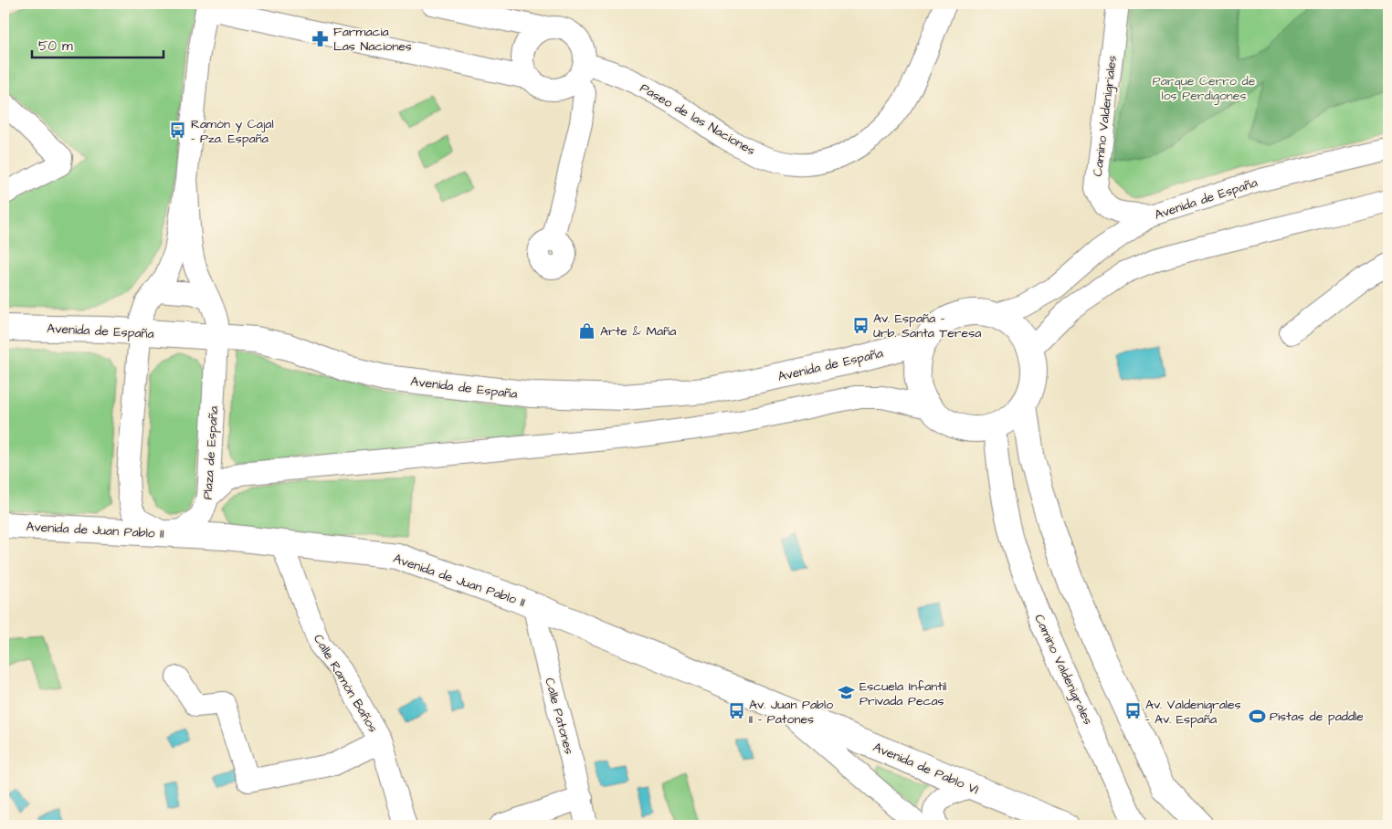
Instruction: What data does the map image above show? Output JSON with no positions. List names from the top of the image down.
{
  "streets": {
    "main road": ["Avenida de España", "Avenida de Juan Pablo II", "Avenida de Pablo VI"],
    "street": [
      "Camino Valdenigriales",
      "Paseo de las Naciones",
      "Plaza de España",
      "Camino Valdenigrales",
      "Calle Ramón Baños",
      "Calle Patones"
    ]
  },
  "crossings": [
    ["Camino Valdenigriales", "Avenida de España"],
    ["Avenida de España", "Plaza de España"],
    ["Avenida de España", "Camino Valdenigrales"],
    ["Plaza de España", "Avenida de Juan Pablo II"],
    ["Avenida de Juan Pablo II", "Calle Ramón Baños"],
    ["Avenida de Juan Pablo II", "Calle Patones"],
    ["Avenida de Juan Pablo II", "Avenida de Pablo VI"]
  ],
  "parks": ["Parque Cerro de los Perdigones"],
  "places": {
    "pharmacy": ["Farmacia Las Naciones"],
    "bus stop": [
      "Ramón y Cajal - Pza. España",
      "Av. España - Urb. Santa Teresa",
      "Av. Juan Pablo II - Patones",
      "Av. Valdenigrales - Av. España"
    ],
    "shop": ["Arte & Maña"],
    "school or university": ["Escuela Infantil Privada Pecas"],
    "sports": ["Pistas de paddle"]
  },
  "scale_bar": "50 m"
}
